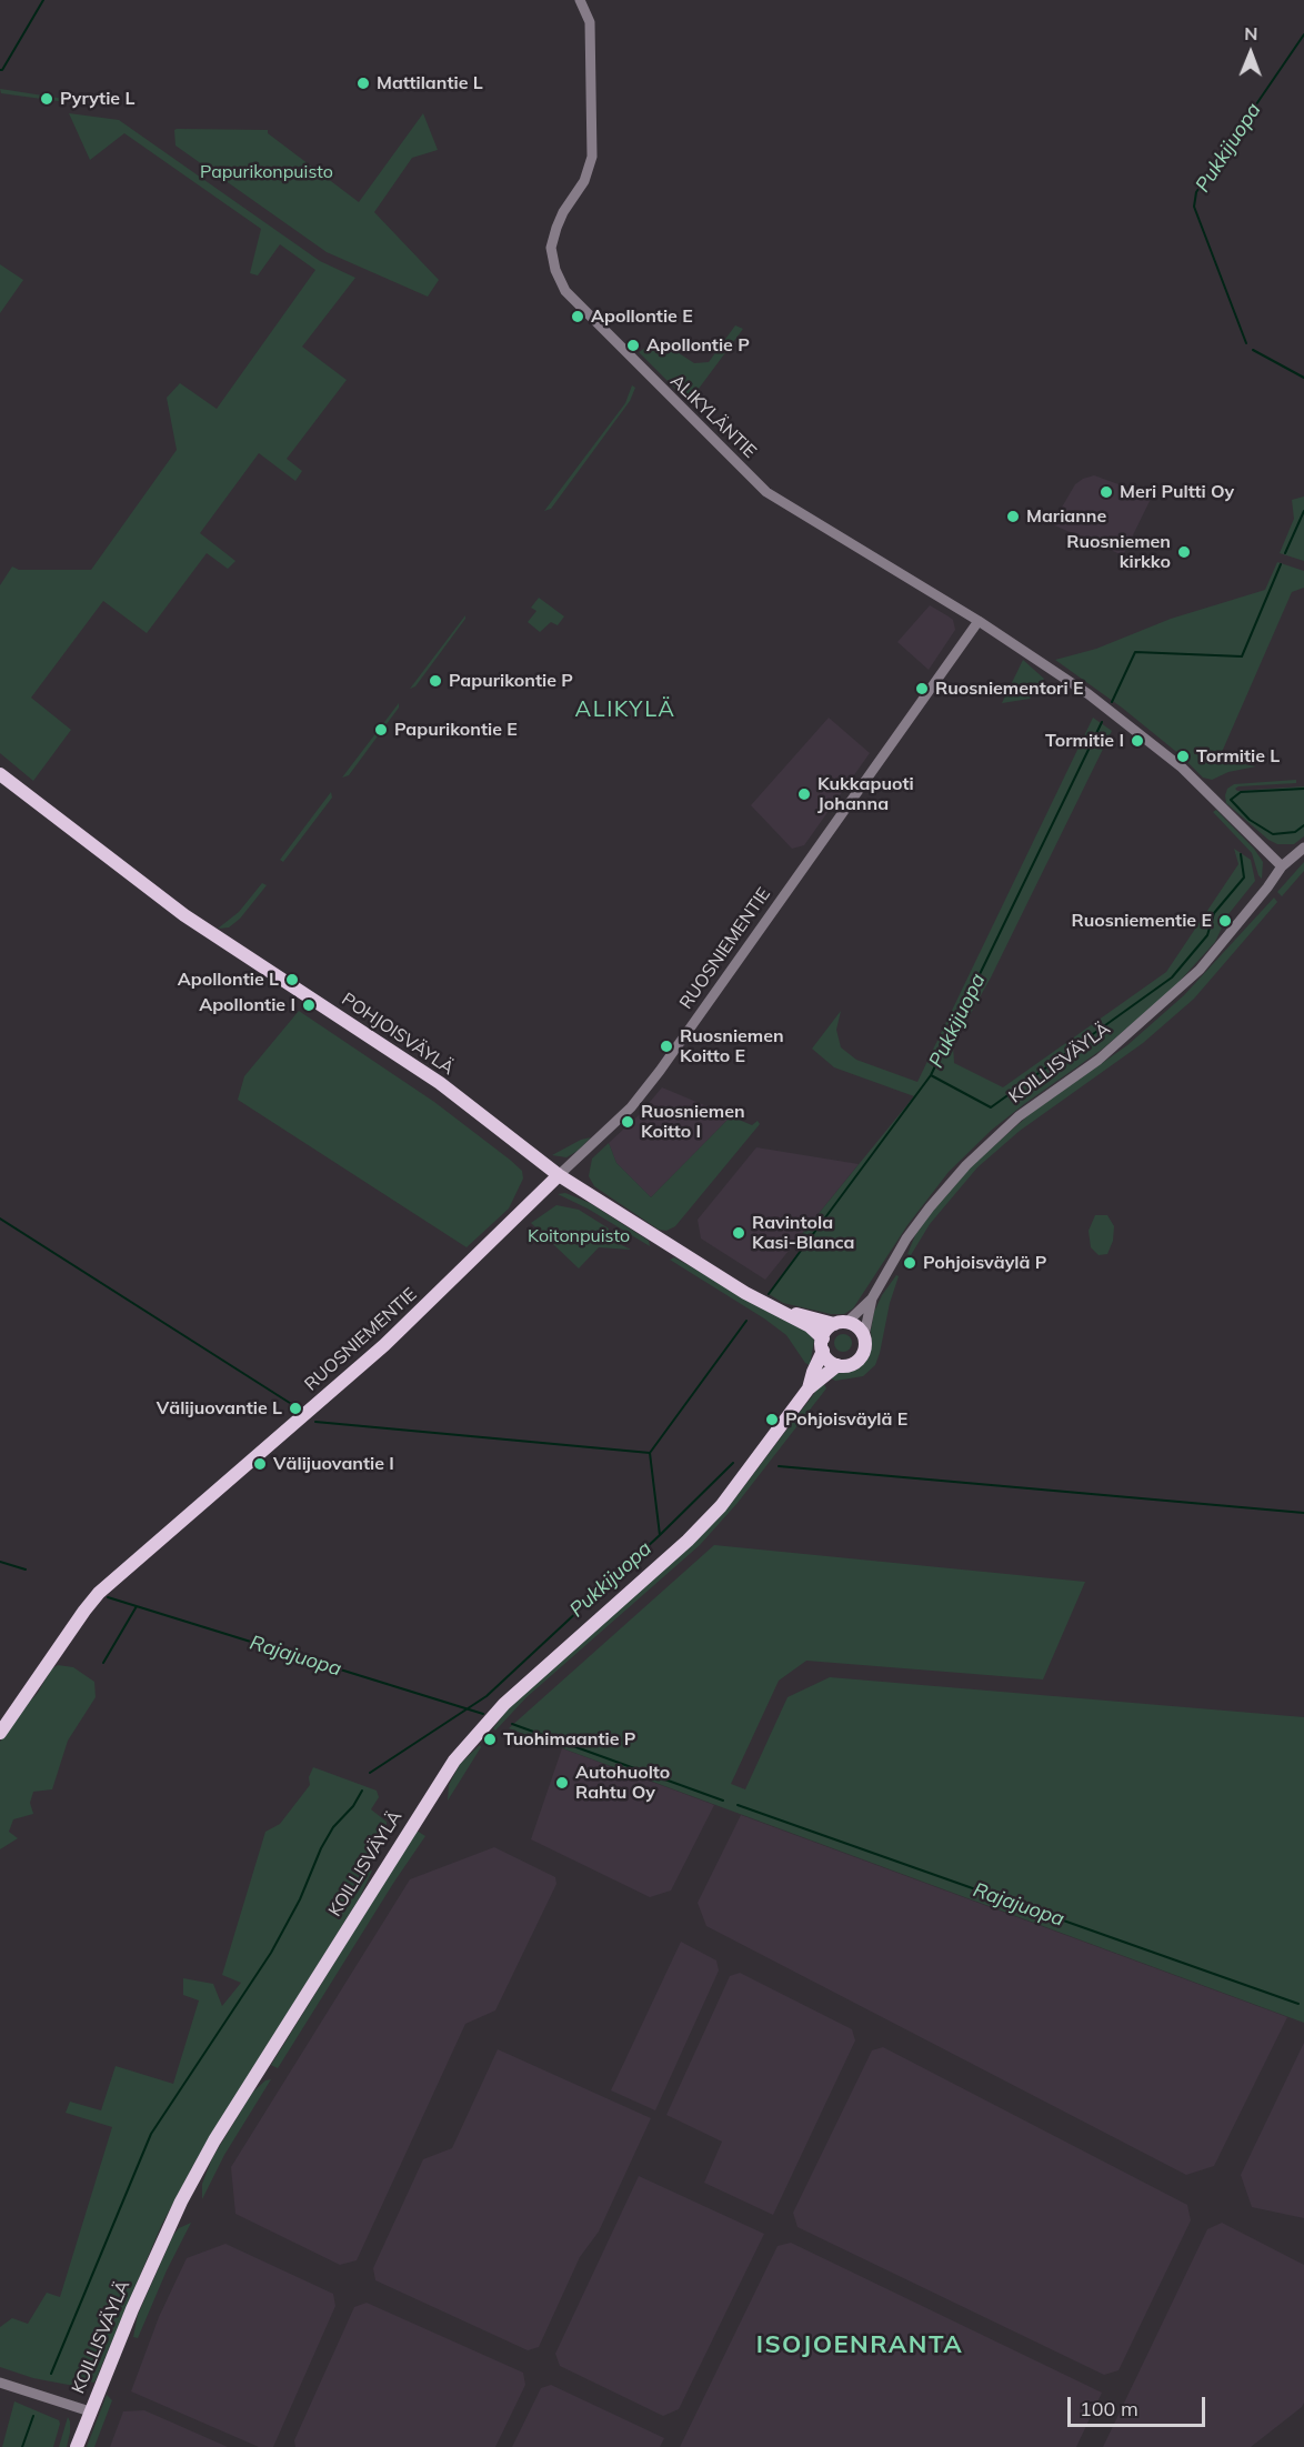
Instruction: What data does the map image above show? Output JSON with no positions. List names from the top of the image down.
{
  "streets": {
    "main road": ["RUOSNIEMENTIE", "POHJOISVÄYLÄ", "KOILLISVÄYLÄ"],
    "street": ["ALIKYLÄNTIE"]
  },
  "crossings": [
    ["ALIKYLÄNTIE", "RUOSNIEMENTIE"],
    ["RUOSNIEMENTIE", "POHJOISVÄYLÄ"],
    ["POHJOISVÄYLÄ", "KOILLISVÄYLÄ"]
  ],
  "districts": ["ALIKYLÄ", "ISOJOENRANTA"],
  "water": ["Pukkijuopa", "Rajajuopa"],
  "parks": ["Papurikonpuisto", "Koitonpuisto"],
  "places": [
    "Mattilantie L",
    "Pyrytie L",
    "Apollontie E",
    "Apollontie P",
    "Meri Pultti Oy",
    "Marianne",
    "Ruosniemen kirkko",
    "Papurikontie P",
    "Ruosniementori E",
    "Papurikontie E",
    "Tormitie I",
    "Tormitie L",
    "Kukkapuoti Johanna",
    "Ruosniementie E",
    "Apollontie L",
    "Apollontie I",
    "Ruosniemen Koitto E",
    "Ruosniemen Koitto I",
    "Ravintola Kasi-Blanca",
    "Pohjoisväylä P",
    "Välijuovantie L",
    "Pohjoisväylä E",
    "Välijuovantie I",
    "Tuohimaantie P",
    "Autohuolto Rahtu Oy"
  ],
  "scale_bar": "100 m",
  "north": "top"
}
